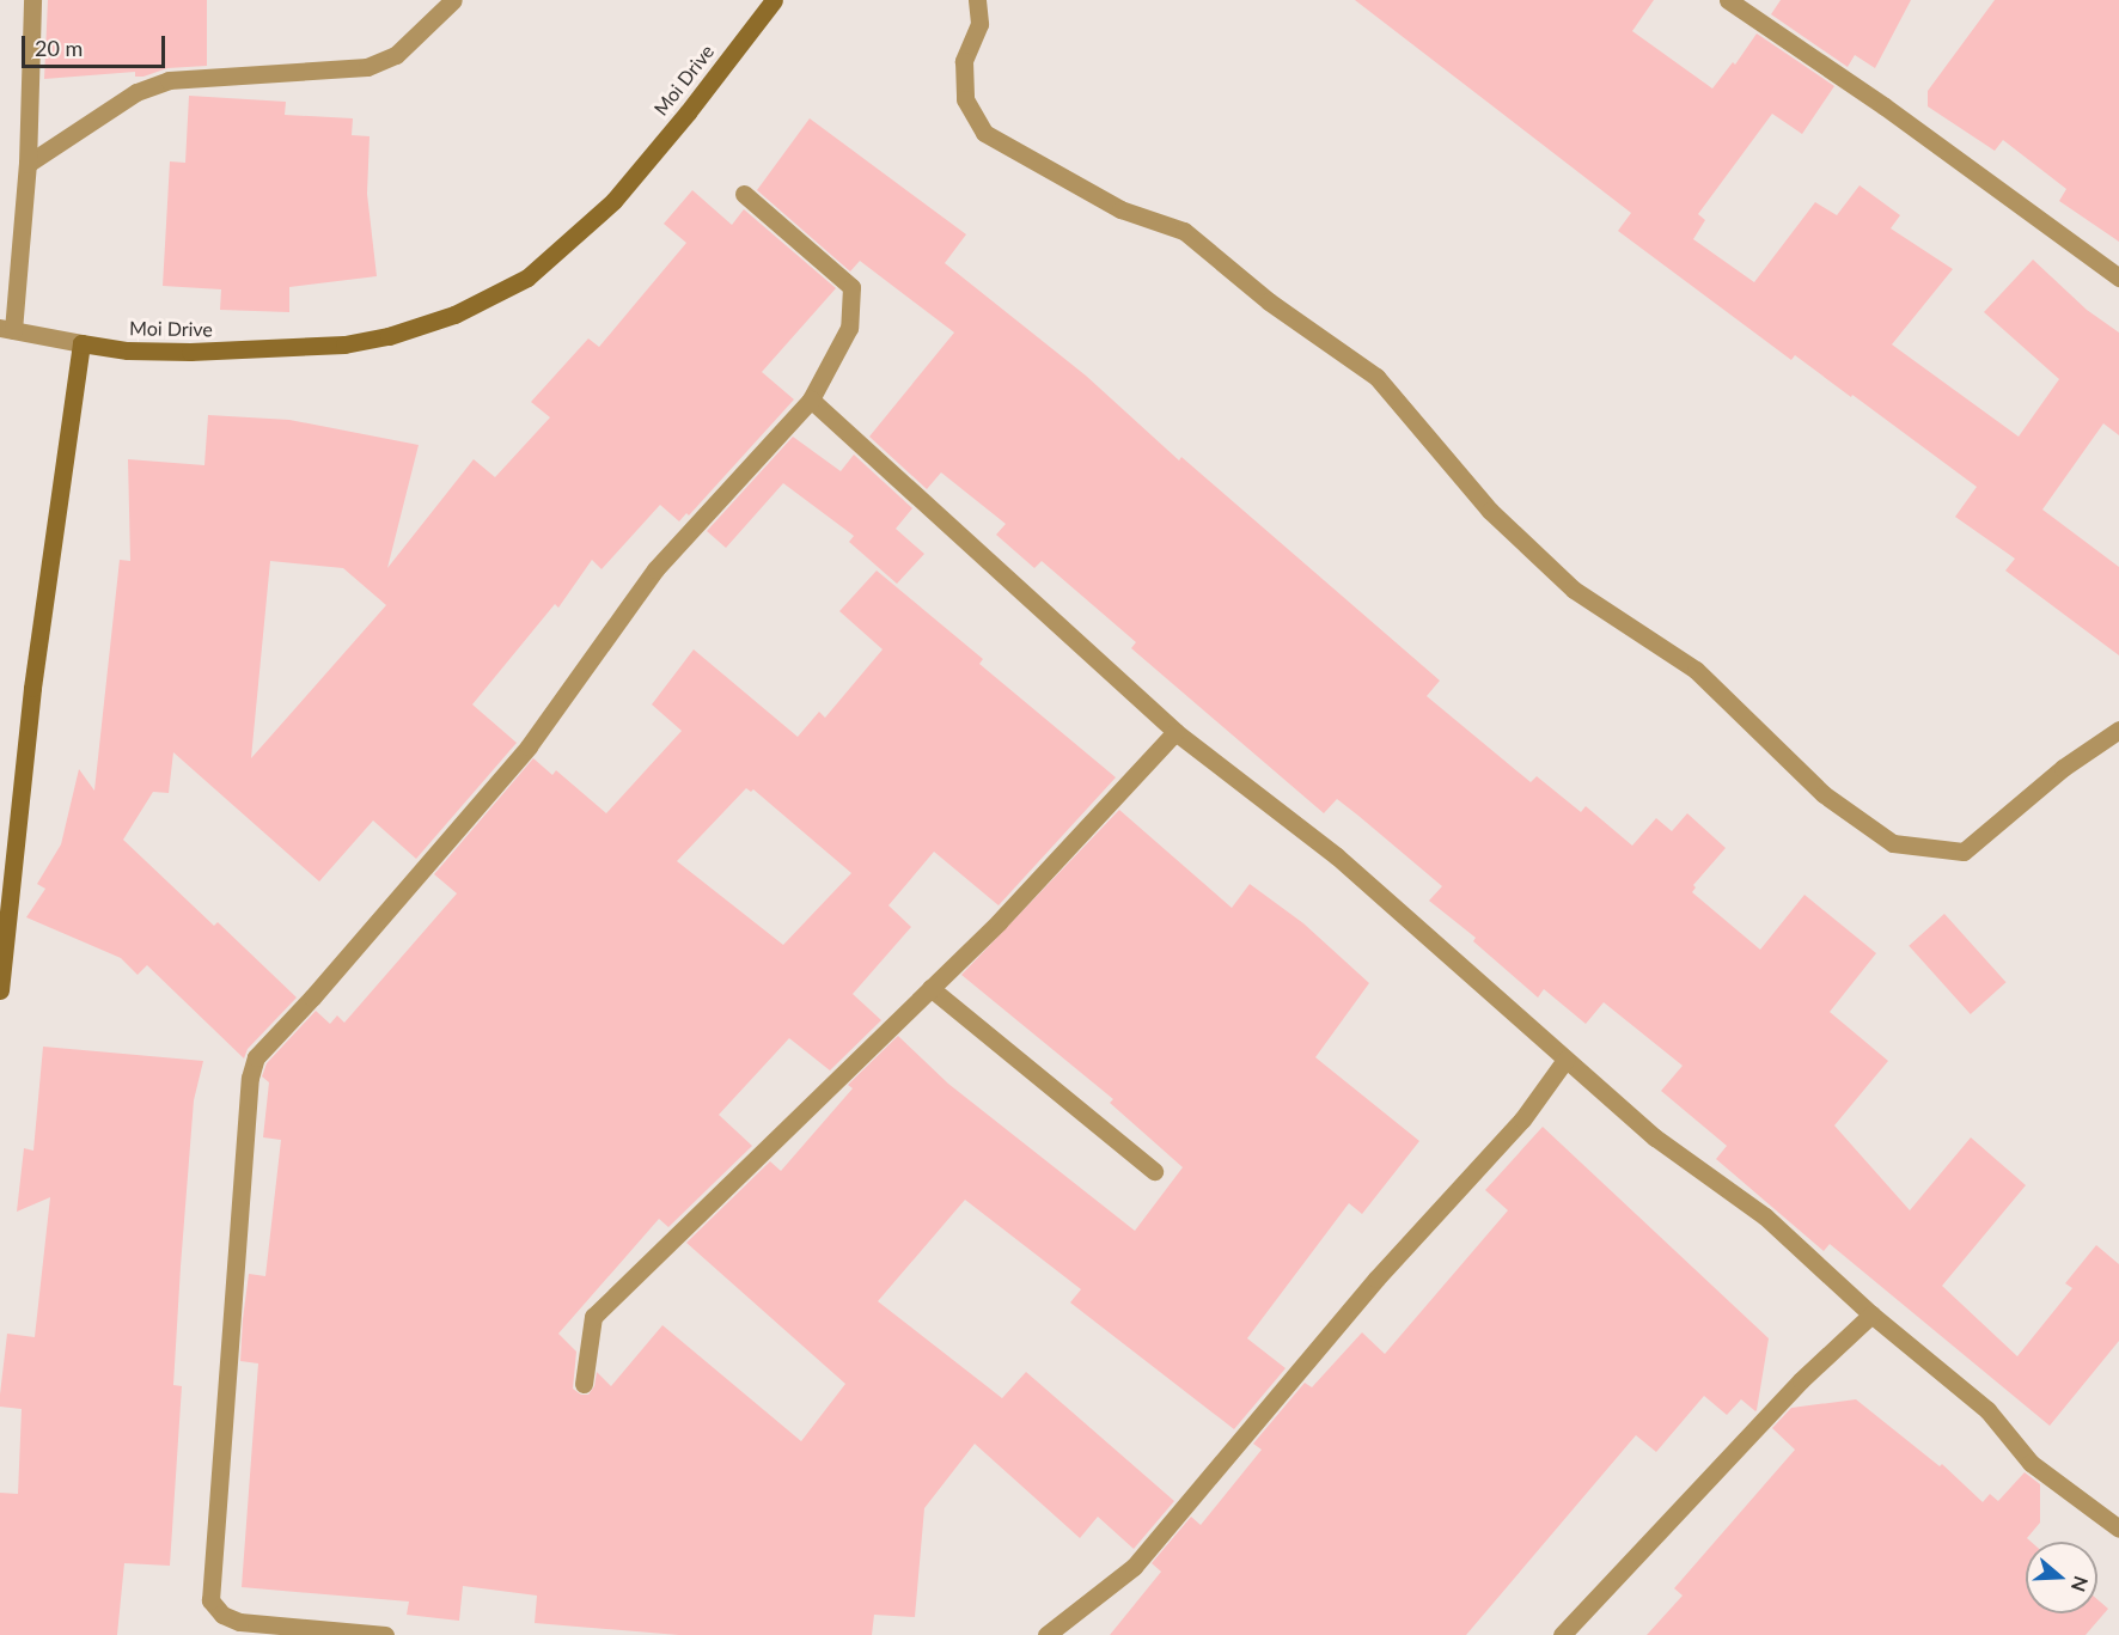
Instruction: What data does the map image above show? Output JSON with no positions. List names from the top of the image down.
{
  "streets": {
    "street": ["Moi Drive"]
  },
  "scale_bar": "20 m",
  "north": "right"
}
